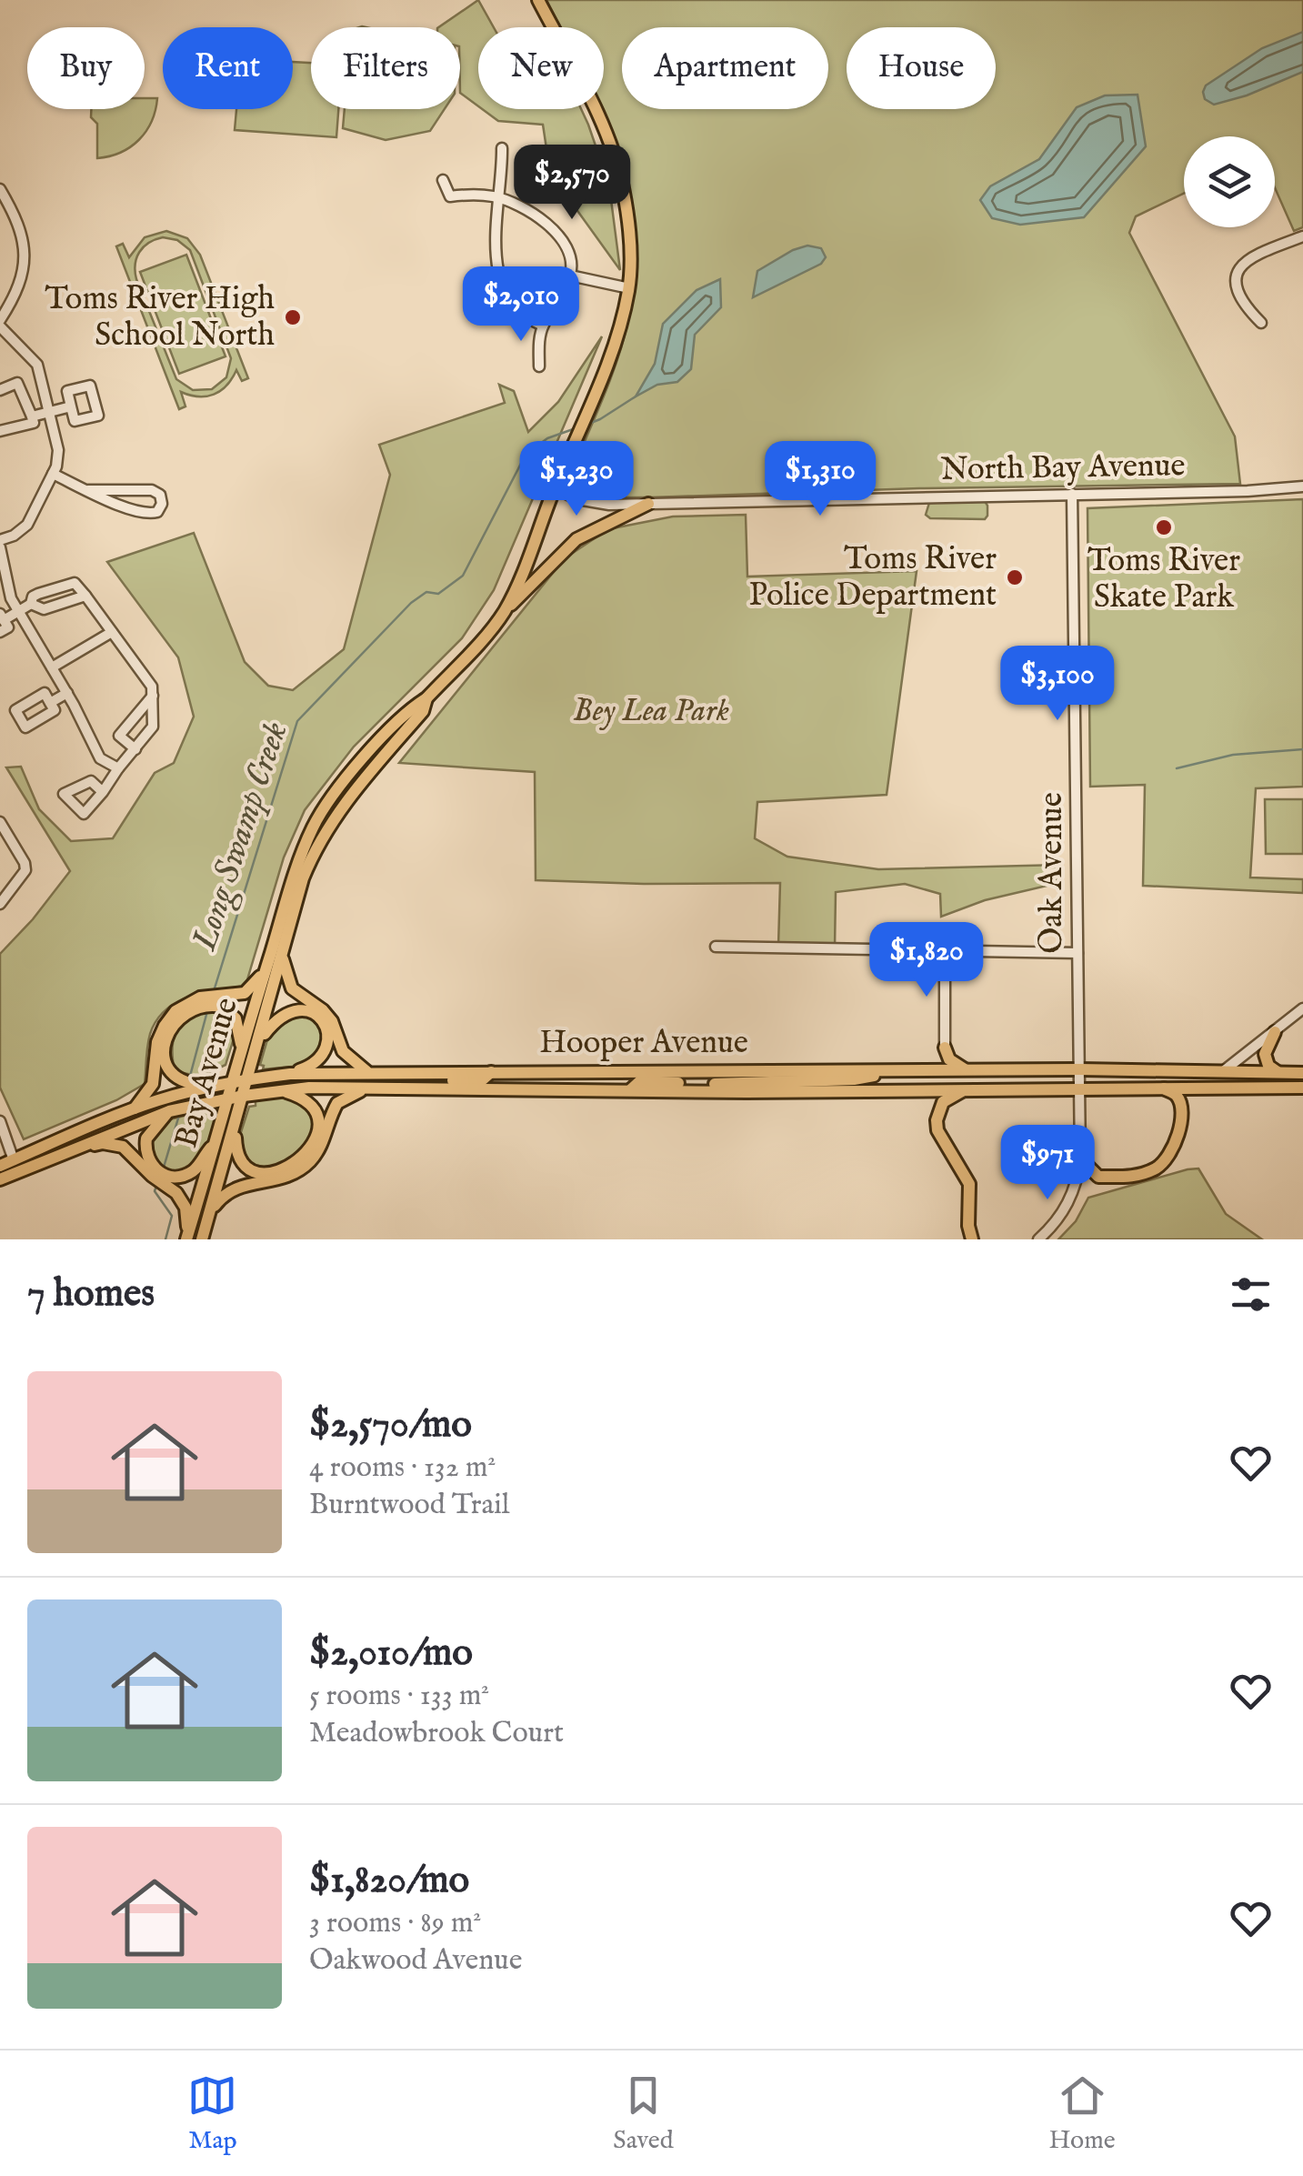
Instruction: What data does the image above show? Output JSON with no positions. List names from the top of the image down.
{
  "streets": {
    "main road": ["Hooper Avenue", "Bay Avenue"],
    "street": ["North Bay Avenue", "Oak Avenue"]
  },
  "crossings": [
    ["North Bay Avenue", "Oak Avenue"],
    ["North Bay Avenue", "Bay Avenue"],
    ["Oak Avenue", "Hooper Avenue"],
    ["Hooper Avenue", "Bay Avenue"]
  ],
  "water": ["Long Swamp Creek"],
  "parks": ["Bey Lea Park"],
  "places": ["Toms River High School North", "Toms River Skate Park", "Toms River Police Department"],
  "page": {
    "chip": [
      "Buy",
      "Rent",
      "Filters",
      "New",
      "Apartment",
      "House"
    ],
    "price": [
      "$2,570",
      "$2,010",
      "$1,230",
      "$1,310",
      "$3,100",
      "$1,820",
      "$971"
    ],
    "heading": "7 homes",
    "list": [
      {
        "name": "$2,570/mo",
        "note": "4 rooms · 132 m² · Burntwood Trail"
      },
      {
        "name": "$2,010/mo",
        "note": "5 rooms · 133 m² · Meadowbrook Court"
      },
      {
        "name": "$1,820/mo",
        "note": "3 rooms · 89 m² · Oakwood Avenue"
      }
    ],
    "tabs": ["Map", "Saved", "Home"]
  }
}
